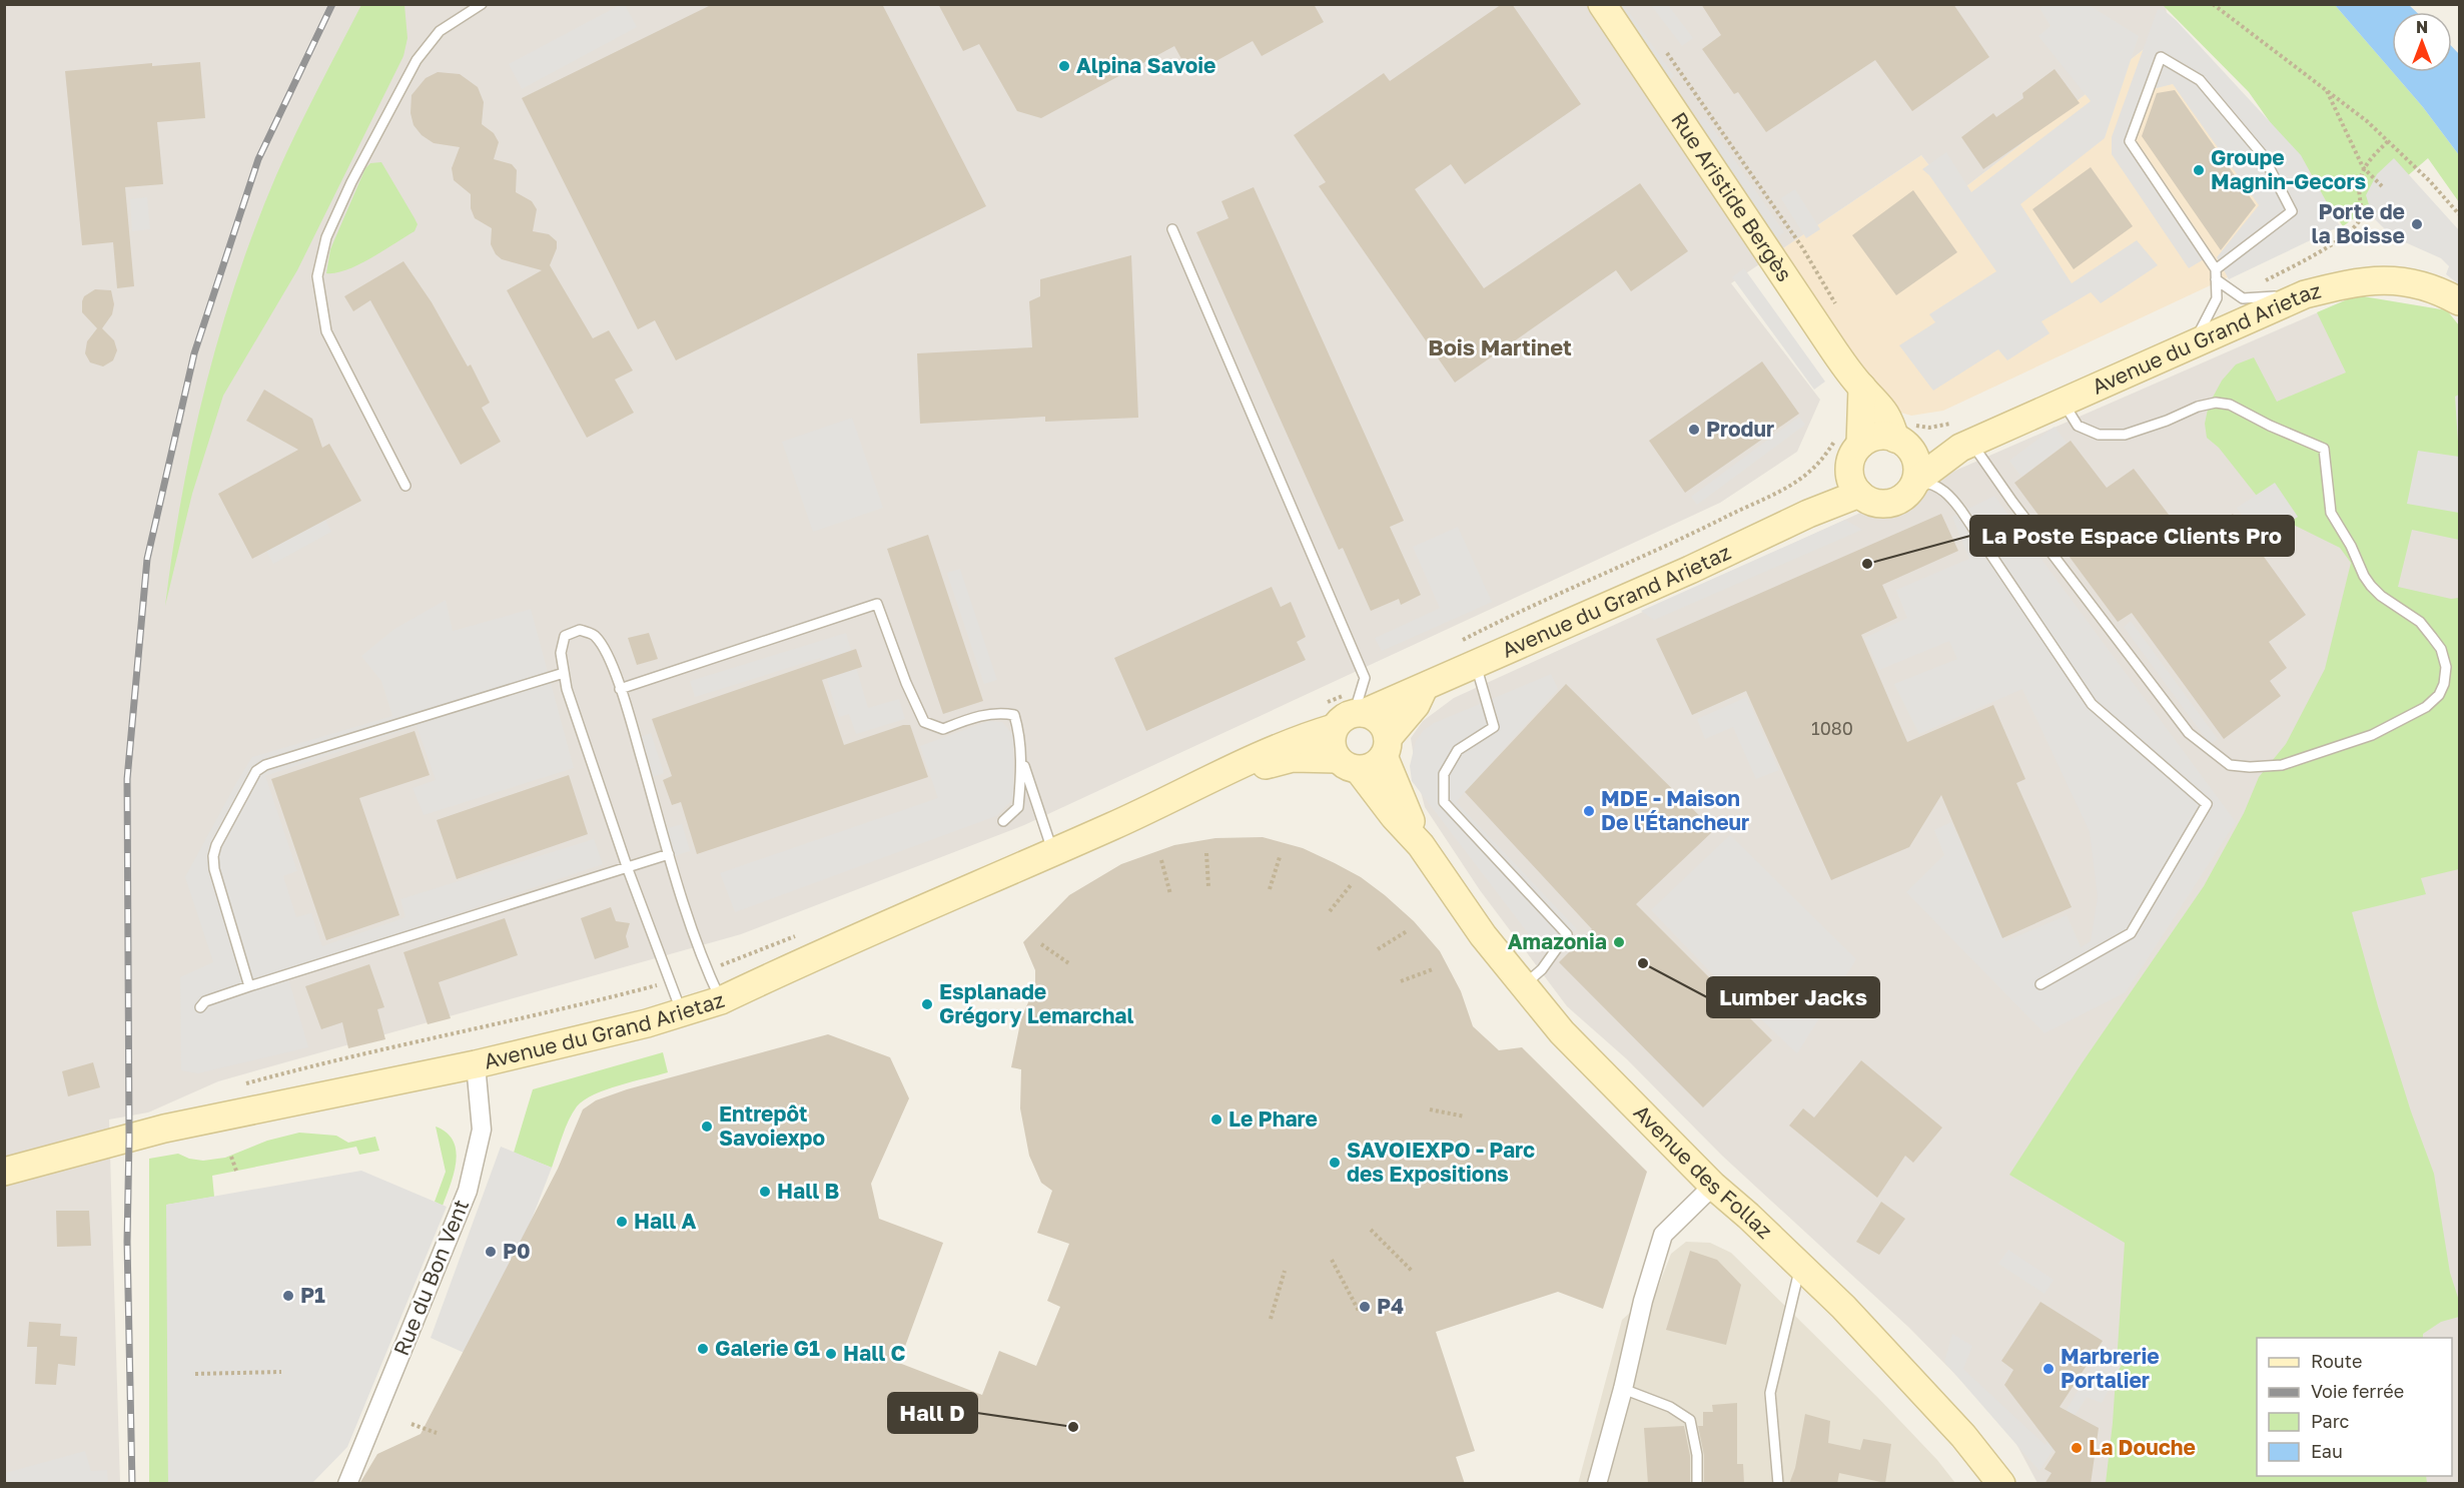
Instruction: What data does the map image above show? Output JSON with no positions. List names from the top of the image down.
{
  "streets": {
    "main road": ["Rue Aristide Bergès", "Avenue du Grand Arietaz", "Avenue des Follaz"],
    "street": ["Rue du Bon Vent"]
  },
  "crossings": [
    ["Rue Aristide Bergès", "Avenue du Grand Arietaz"],
    ["Avenue du Grand Arietaz", "Avenue des Follaz"],
    ["Avenue du Grand Arietaz", "Rue du Bon Vent"]
  ],
  "districts": ["Bois Martinet"],
  "places": [
    "Alpina Savoie",
    "Groupe Magnin-Gecors",
    "Porte de la Boisse",
    "Produr",
    "La Poste Espace Clients Pro",
    "MDE - Maison De l'Étancheur",
    "Amazonia",
    "Lumber Jacks",
    "Esplanade Grégory Lemarchal",
    "Le Phare",
    "Entrepôt Savoiexpo",
    "SAVOIEXPO - Parc des Expositions",
    "Hall B",
    "Hall A",
    "P0",
    "P1",
    "P4",
    "Galerie G1",
    "Hall C",
    "Marbrerie Portalier",
    "Hall D",
    "La Douche"
  ],
  "house_numbers": ["1080"],
  "legend": [
    "Route",
    "Voie ferrée",
    "Parc",
    "Eau"
  ],
  "north": "top"
}
